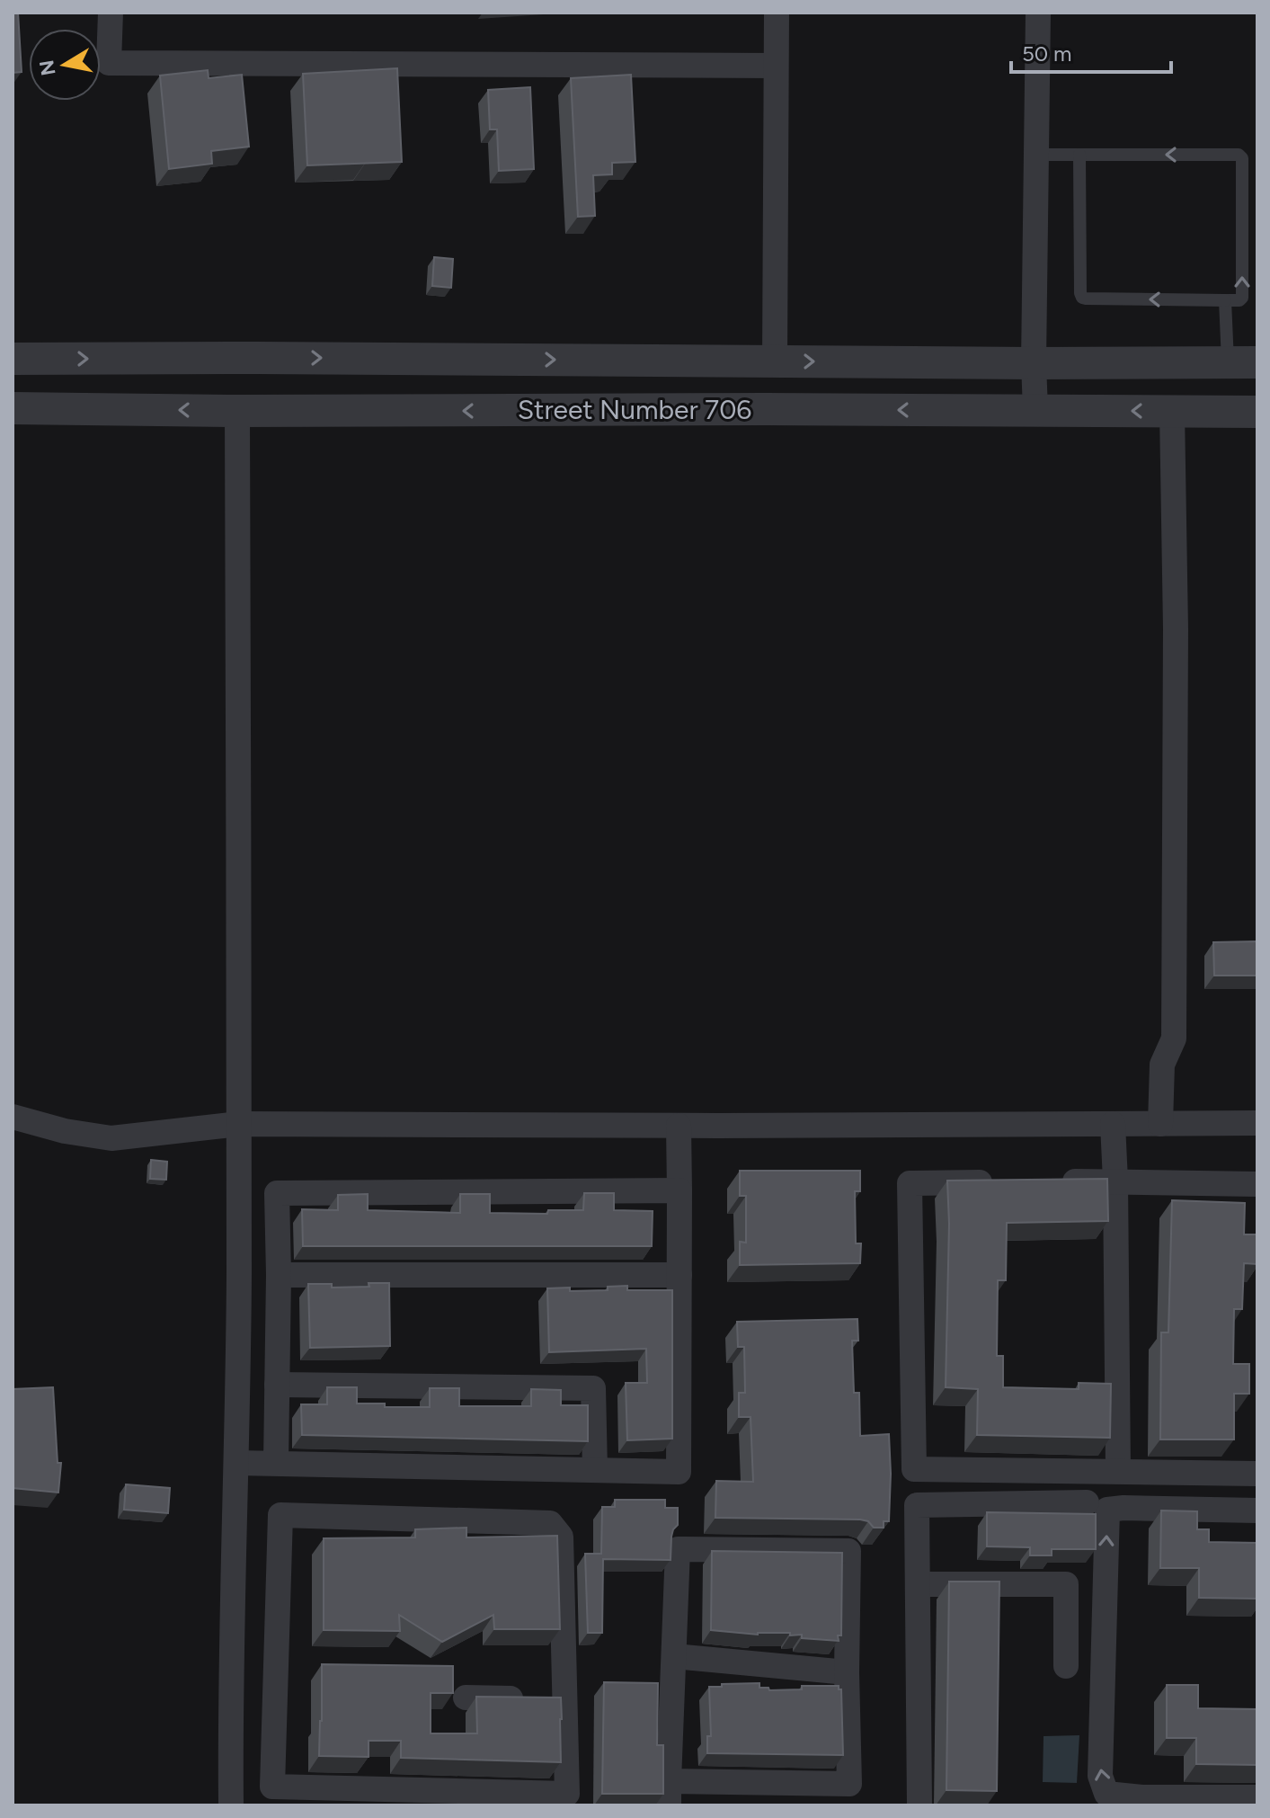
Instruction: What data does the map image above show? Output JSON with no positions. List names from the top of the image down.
{
  "streets": {
    "street": ["Street Number 706"]
  },
  "scale_bar": "50 m",
  "north": "left"
}
